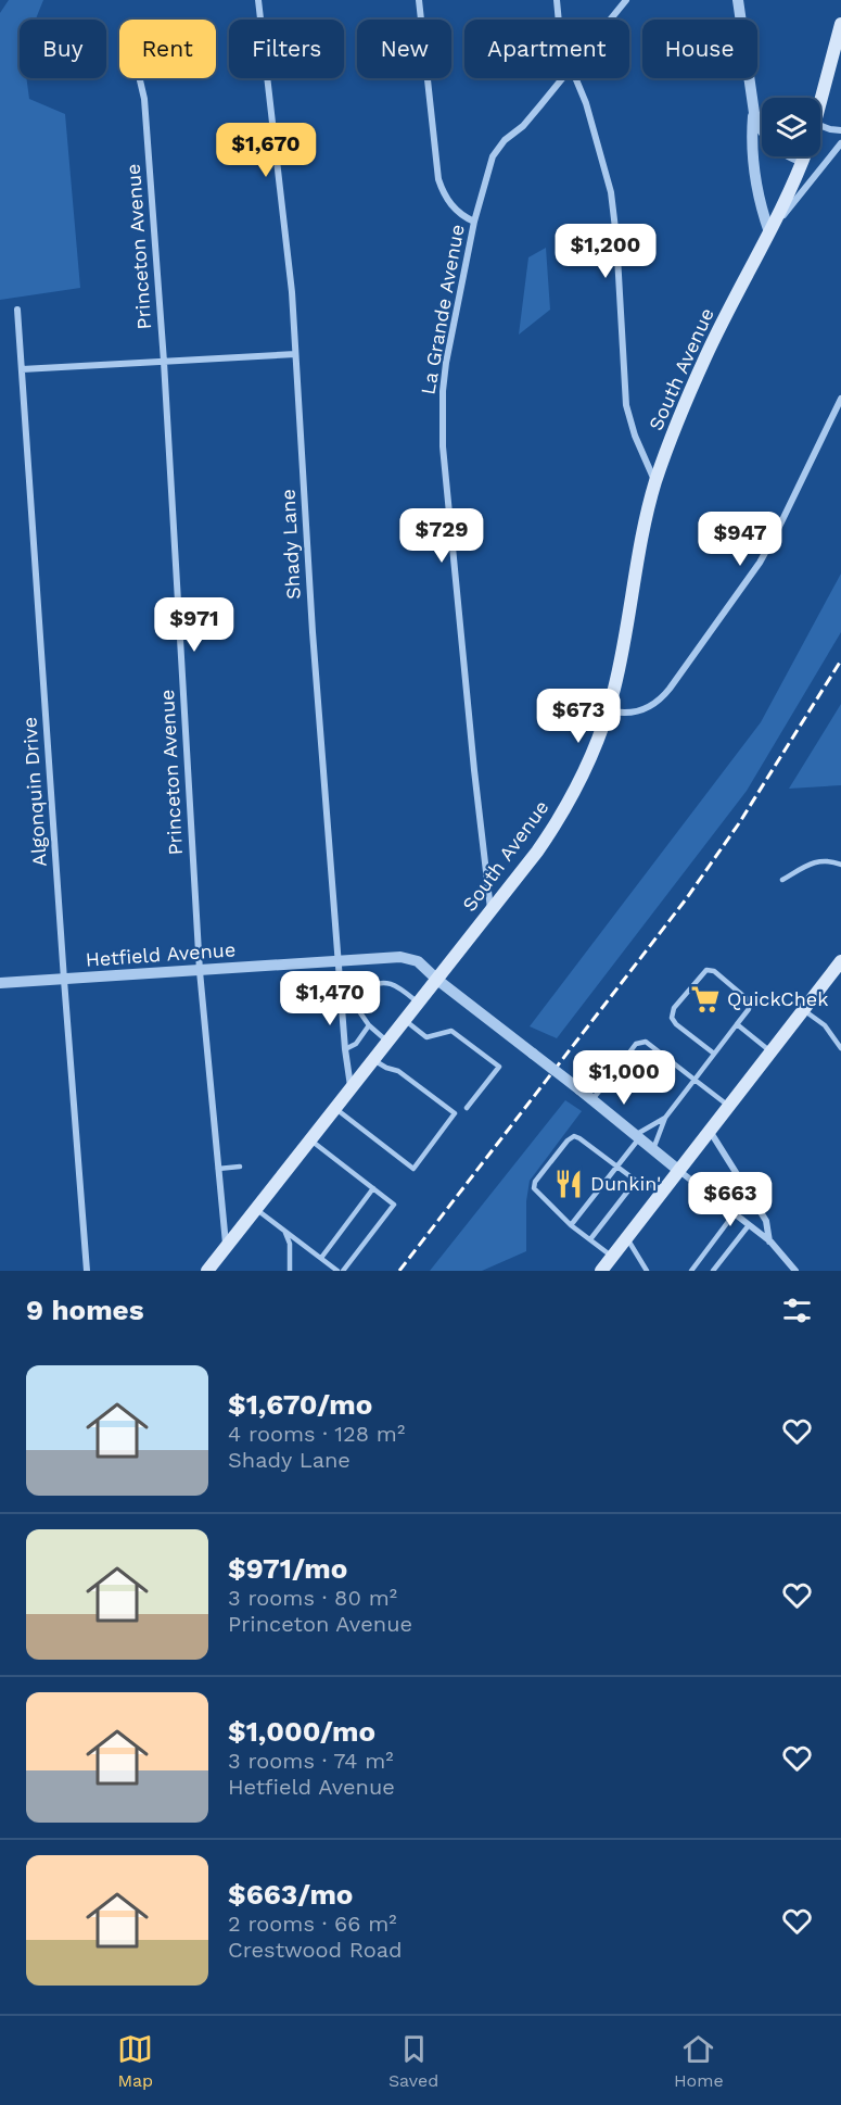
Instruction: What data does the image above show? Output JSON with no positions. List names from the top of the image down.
{
  "streets": {
    "main road": ["South Avenue"],
    "street": [
      "Princeton Avenue",
      "La Grande Avenue",
      "Shady Lane",
      "Algonquin Drive",
      "Hetfield Avenue"
    ]
  },
  "crossings": [
    ["Princeton Avenue", "South Avenue"],
    ["Princeton Avenue", "Hetfield Avenue"],
    ["La Grande Avenue", "South Avenue"],
    ["South Avenue", "Shady Lane"],
    ["South Avenue", "Hetfield Avenue"],
    ["Shady Lane", "Hetfield Avenue"],
    ["Algonquin Drive", "Hetfield Avenue"]
  ],
  "places": {
    "supermarket": ["QuickChek"],
    "restaurant": ["Dunkin'"]
  },
  "page": {
    "chip": [
      "Buy",
      "Rent",
      "Filters",
      "New",
      "Apartment",
      "House"
    ],
    "price": [
      "$1,670",
      "$1,200",
      "$729",
      "$947",
      "$971",
      "$673",
      "$1,470",
      "$1,000",
      "$663"
    ],
    "heading": "9 homes",
    "list": [
      {
        "name": "$1,670/mo",
        "note": "4 rooms · 128 m² · Shady Lane"
      },
      {
        "name": "$971/mo",
        "note": "3 rooms · 80 m² · Princeton Avenue"
      },
      {
        "name": "$1,000/mo",
        "note": "3 rooms · 74 m² · Hetfield Avenue"
      },
      {
        "name": "$663/mo",
        "note": "2 rooms · 66 m² · Crestwood Road"
      }
    ],
    "tabs": ["Map", "Saved", "Home"]
  }
}
